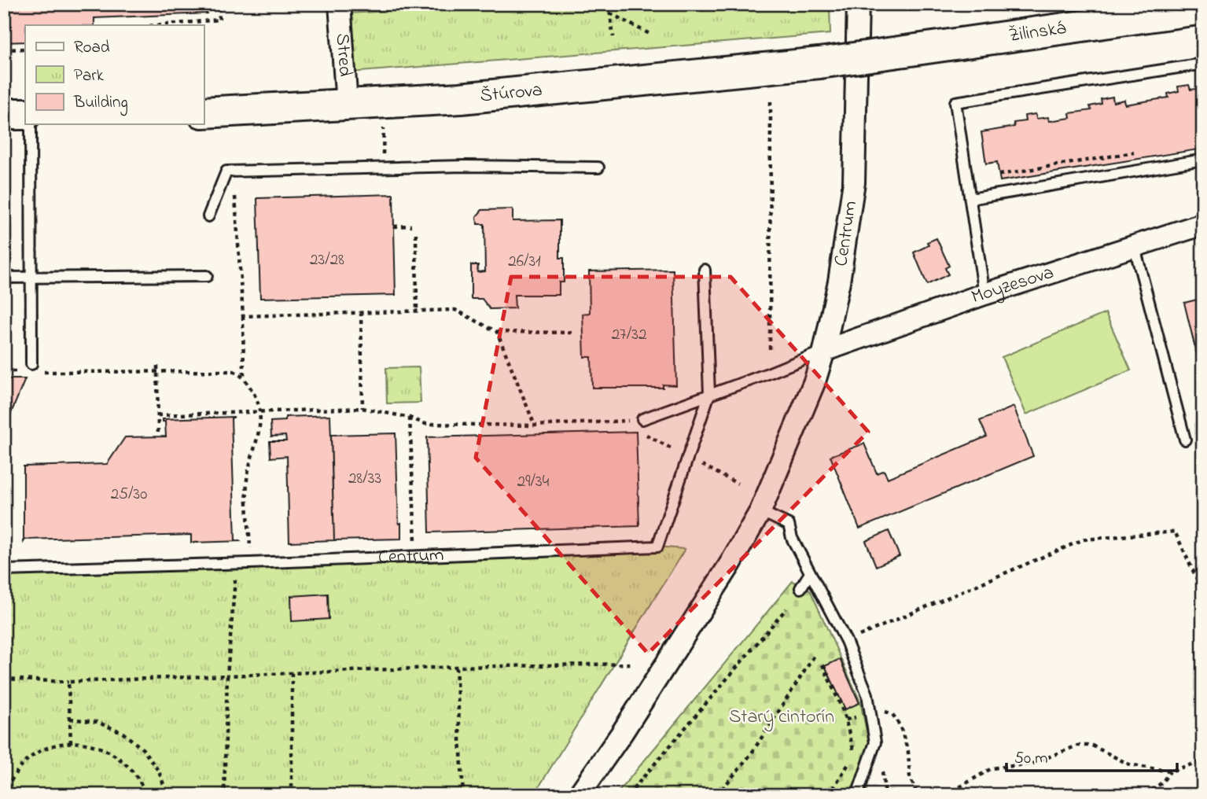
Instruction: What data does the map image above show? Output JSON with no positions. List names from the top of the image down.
{
  "streets": {
    "main road": ["Žilinská", "Štúrova"],
    "street": ["Stred", "Centrum", "Moyzesova"]
  },
  "crossings": [
    ["Žilinská", "Štúrova"],
    ["Stred", "Štúrova"],
    ["Centrum", "Moyzesova"]
  ],
  "parks": ["Starý cintorín"],
  "house_numbers": [
    "23/28",
    "26/31",
    "27/32",
    "28/33",
    "29/34",
    "25/30"
  ],
  "legend": ["Road", "Park", "Building"],
  "scale_bar": "50 m"
}
